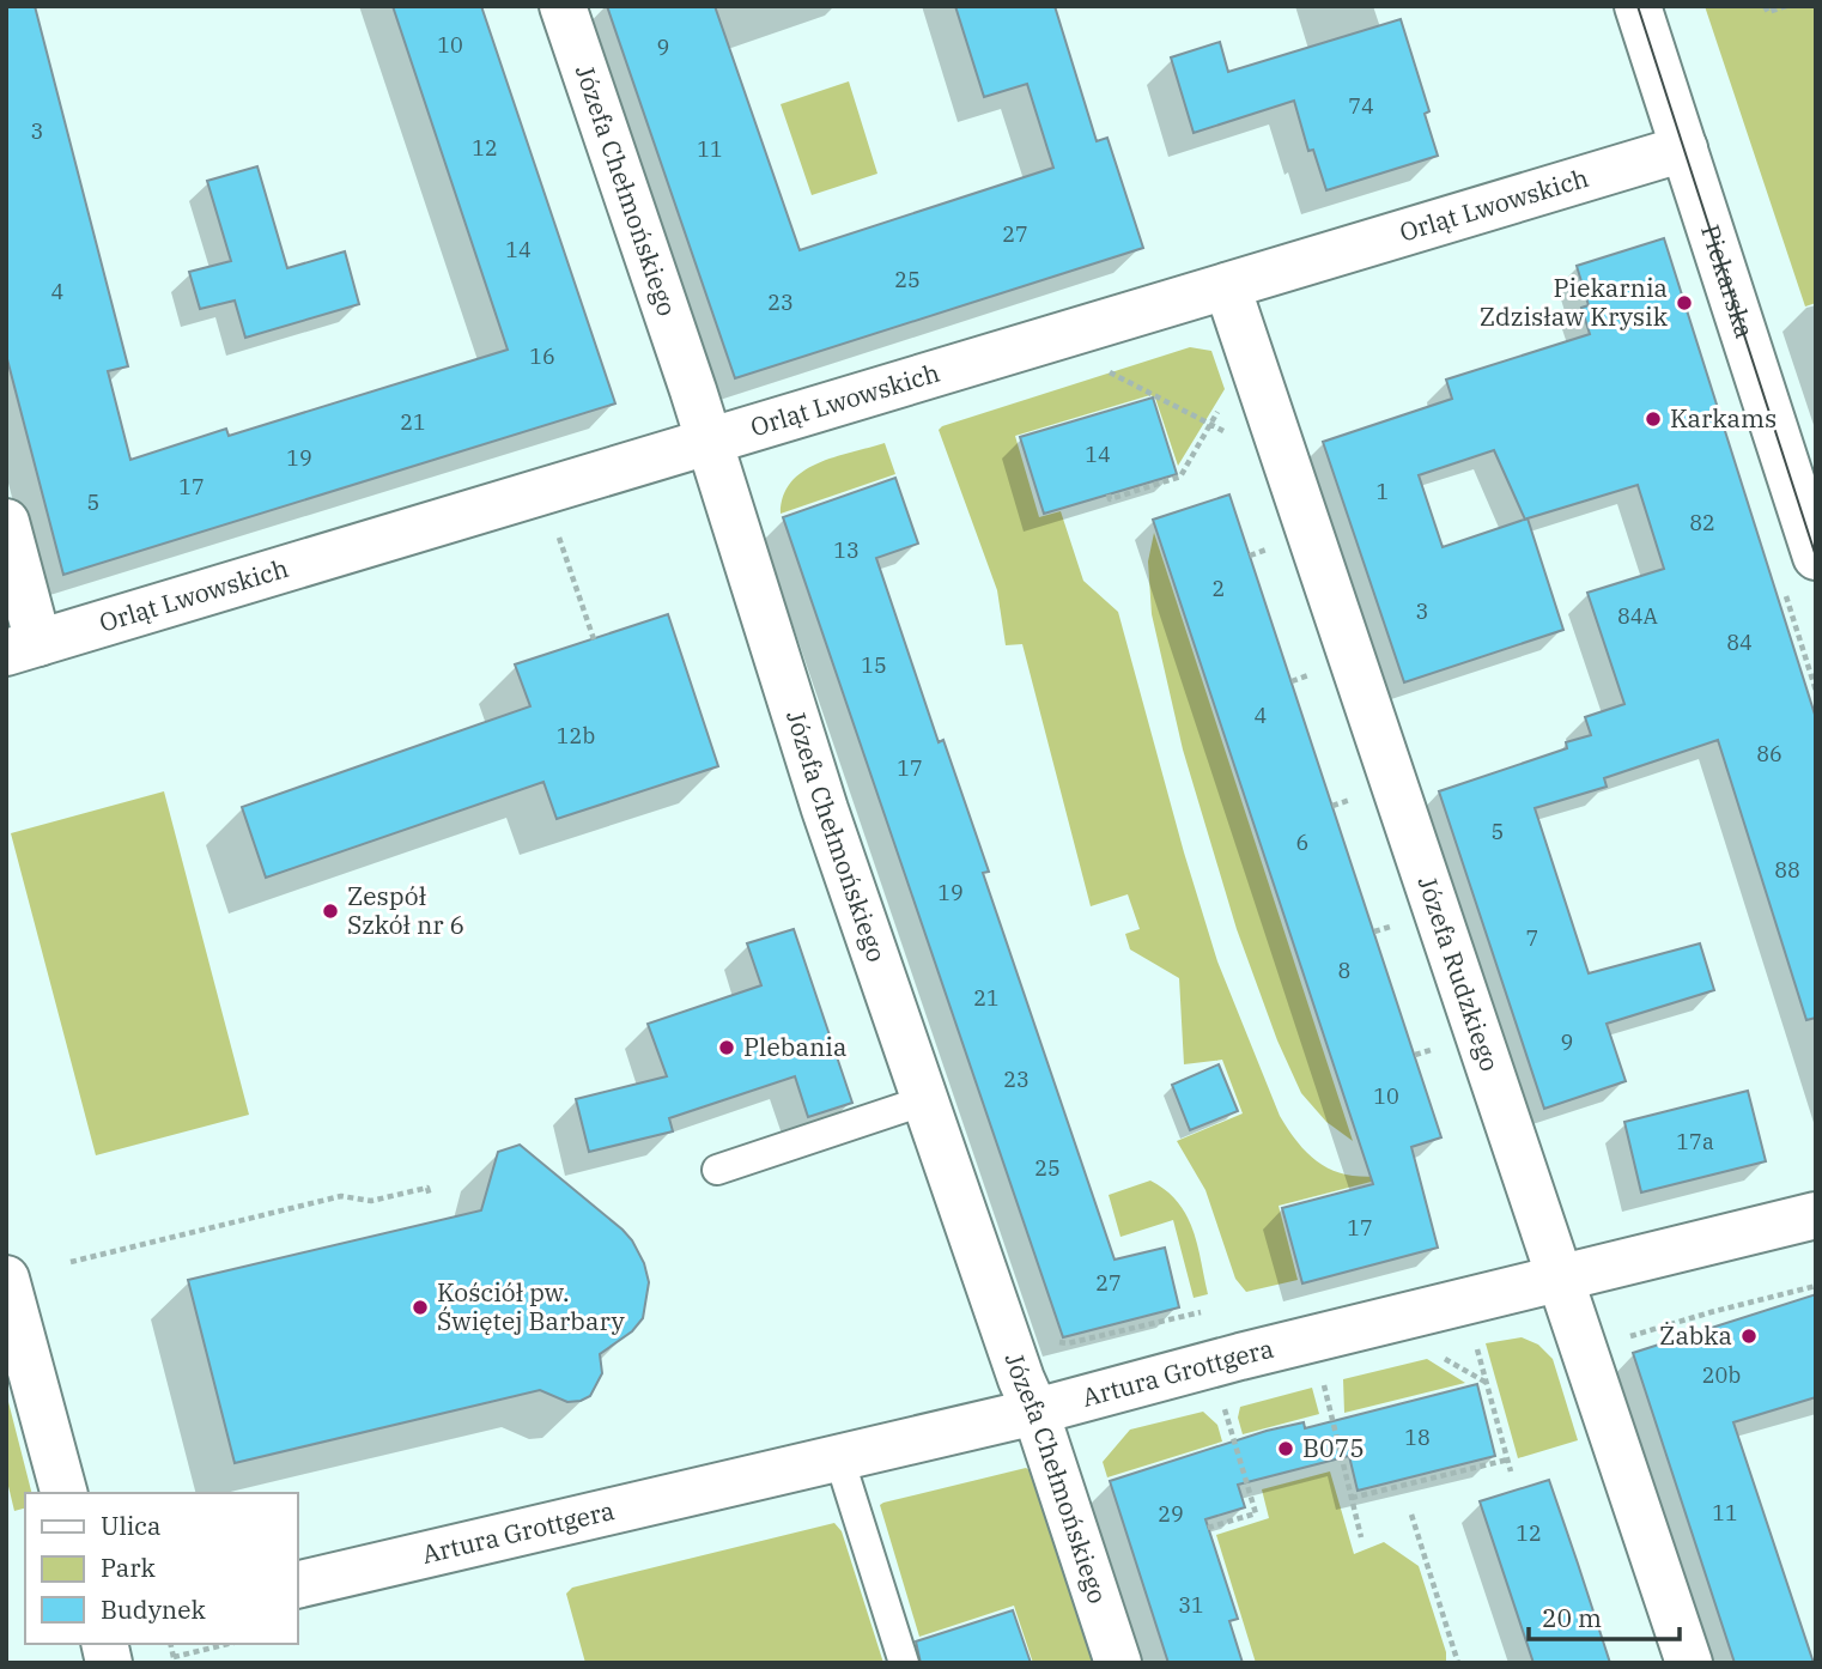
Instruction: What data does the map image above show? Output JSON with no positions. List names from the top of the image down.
{
  "streets": {
    "street": [
      "Józefa Chełmońskiego",
      "Orląt Lwowskich",
      "Piekarska",
      "Józefa Rudzkiego",
      "Artura Grottgera"
    ]
  },
  "crossings": [
    ["Józefa Chełmońskiego", "Orląt Lwowskich"],
    ["Józefa Chełmońskiego", "Artura Grottgera"],
    ["Orląt Lwowskich", "Piekarska"],
    ["Orląt Lwowskich", "Józefa Rudzkiego"],
    ["Józefa Rudzkiego", "Artura Grottgera"]
  ],
  "places": [
    "Piekarnia Zdzisław Krysik",
    "Karkams",
    "Zespół Szkół nr 6",
    "Plebania",
    "Kościół pw. Świętej Barbary",
    "Żabka",
    "B075"
  ],
  "house_numbers": [
    "10",
    "9",
    "74",
    "3",
    "12",
    "11",
    "27",
    "14",
    "25",
    "4",
    "23",
    "16",
    "21",
    "14",
    "19",
    "17",
    "1",
    "5",
    "82",
    "13",
    "2",
    "3",
    "84A",
    "84",
    "15",
    "4",
    "12b",
    "86",
    "17",
    "5",
    "6",
    "88",
    "19",
    "7",
    "8",
    "21",
    "9",
    "23",
    "10",
    "17a",
    "25",
    "17",
    "27",
    "20b",
    "18",
    "11",
    "29",
    "12",
    "31"
  ],
  "legend": ["Ulica", "Park", "Budynek"],
  "scale_bar": "20 m"
}
